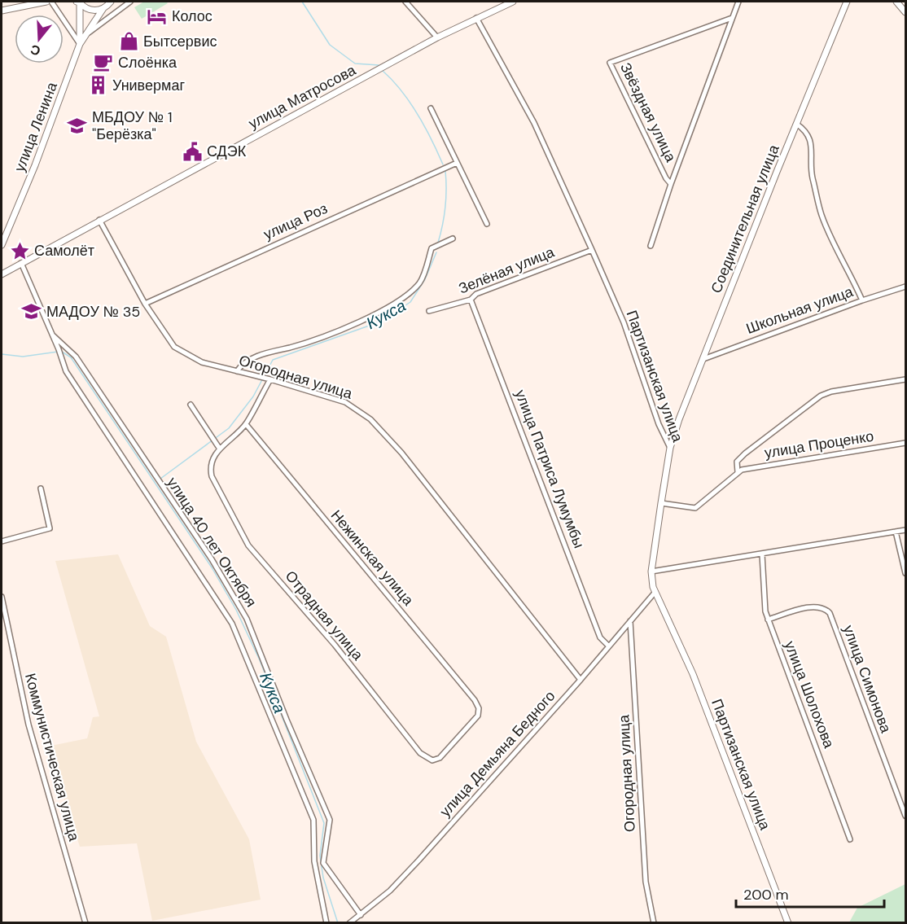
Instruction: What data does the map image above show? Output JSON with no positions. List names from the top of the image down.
{
  "streets": {
    "street": [
      "улица Матросова",
      "Звёздная улица",
      "улица Ленина",
      "Соединительная улица",
      "улица Роз",
      "Зелёная улица",
      "Школьная улица",
      "Партизанская улица",
      "Огородная улица",
      "улица Проценко",
      "улица Патриса Лумумбы",
      "улица 40 лет Октября",
      "Нежинская улица",
      "Отрадная улица",
      "улица Симонова",
      "улица Шолохова",
      "улица Демьяна Бедного",
      "Коммунистическая улица"
    ]
  },
  "crossings": [
    ["улица Матросова", "Партизанская улица"],
    ["улица Матросова", "Огородная улица"],
    ["улица Матросова", "улица 40 лет Октября"],
    ["Соединительная улица", "Школьная улица"],
    ["Соединительная улица", "Партизанская улица"],
    ["улица Роз", "Огородная улица"],
    ["Зелёная улица", "Партизанская улица"],
    ["Зелёная улица", "улица Патриса Лумумбы"],
    ["Партизанская улица", "улица Проценко"],
    ["Партизанская улица", "улица Демьяна Бедного"],
    ["Огородная улица", "улица Демьяна Бедного"],
    ["улица Патриса Лумумбы", "улица Демьяна Бедного"],
    ["улица 40 лет Октября", "улица Демьяна Бедного"],
    ["Нежинская улица", "Отрадная улица"],
    ["улица Симонова", "улица Шолохова"]
  ],
  "water": ["Кукса"],
  "places": {
    "hotel": ["Колос"],
    "shop": ["Бытсервис"],
    "cafe": ["Слоёнка"],
    "building": ["Универмаг"],
    "school or university": ["МБДОУ № 1 \"Берёзка\"", "МАДОУ № 35"],
    "public building": ["СДЭК"],
    "place": ["Самолёт"]
  },
  "scale_bar": "200 m",
  "north": "bottom"
}
